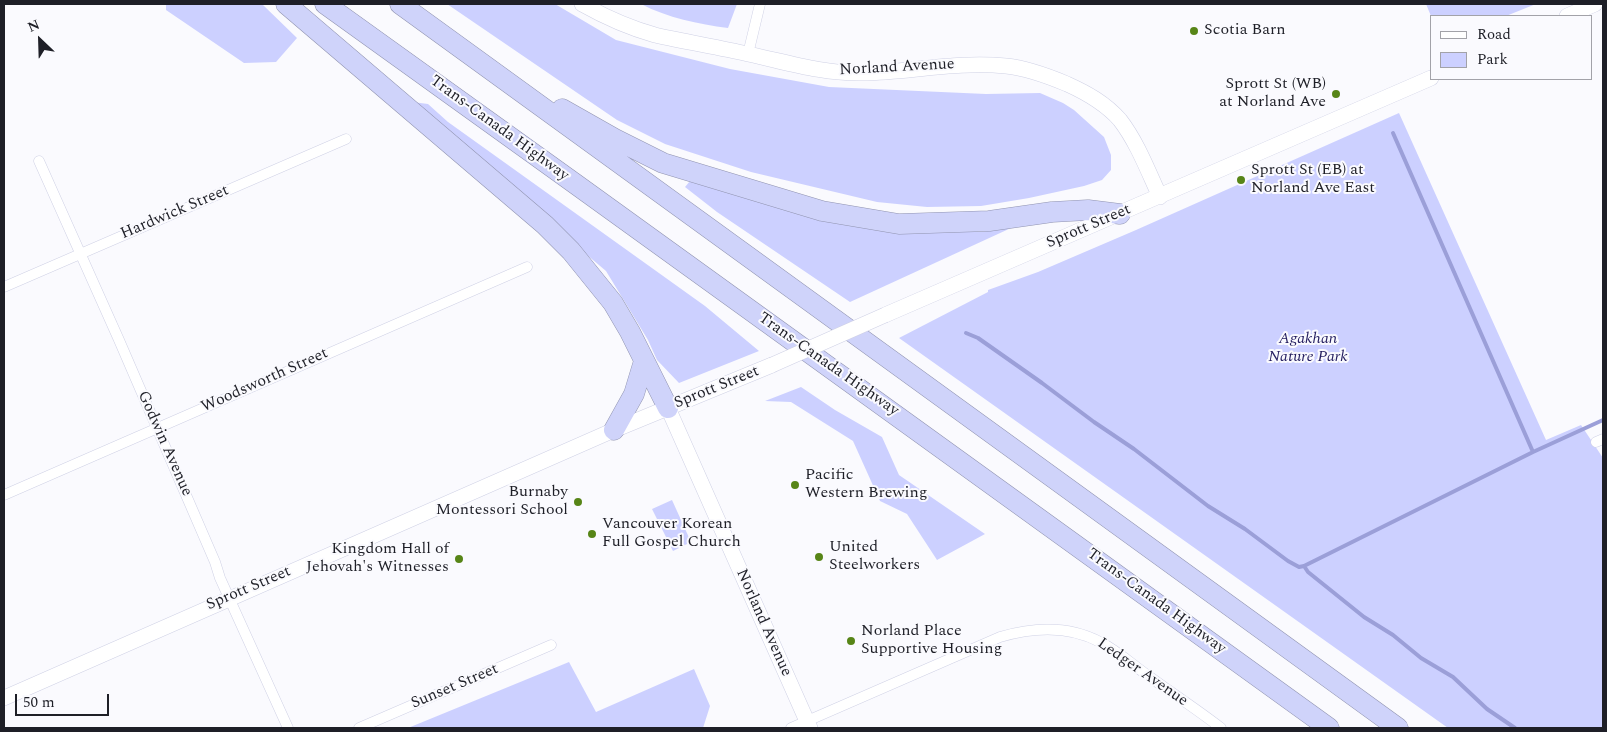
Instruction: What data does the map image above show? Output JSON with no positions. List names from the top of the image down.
{
  "streets": {
    "highway": ["Trans-Canada Highway"],
    "main road": ["Norland Avenue", "Sprott Street"],
    "street": [
      "Hardwick Street",
      "Woodsworth Street",
      "Godwin Avenue",
      "Ledger Avenue",
      "Sunset Street"
    ]
  },
  "crossings": [
    ["Norland Avenue", "Sprott Street"],
    ["Norland Avenue", "Ledger Avenue"],
    ["Hardwick Street", "Godwin Avenue"],
    ["Sprott Street", "Godwin Avenue"],
    ["Woodsworth Street", "Godwin Avenue"]
  ],
  "parks": ["Agakhan Nature Park"],
  "places": [
    "Scotia Barn",
    "Sprott St (WB) at Norland Ave",
    "Sprott St (EB) at Norland Ave East",
    "Pacific Western Brewing",
    "Burnaby Montessori School",
    "Vancouver Korean Full Gospel Church",
    "United Steelworkers",
    "Kingdom Hall of Jehovah's Witnesses",
    "Norland Place Supportive Housing"
  ],
  "legend": ["Road", "Park"],
  "scale_bar": "50 m",
  "north": "top left"
}
